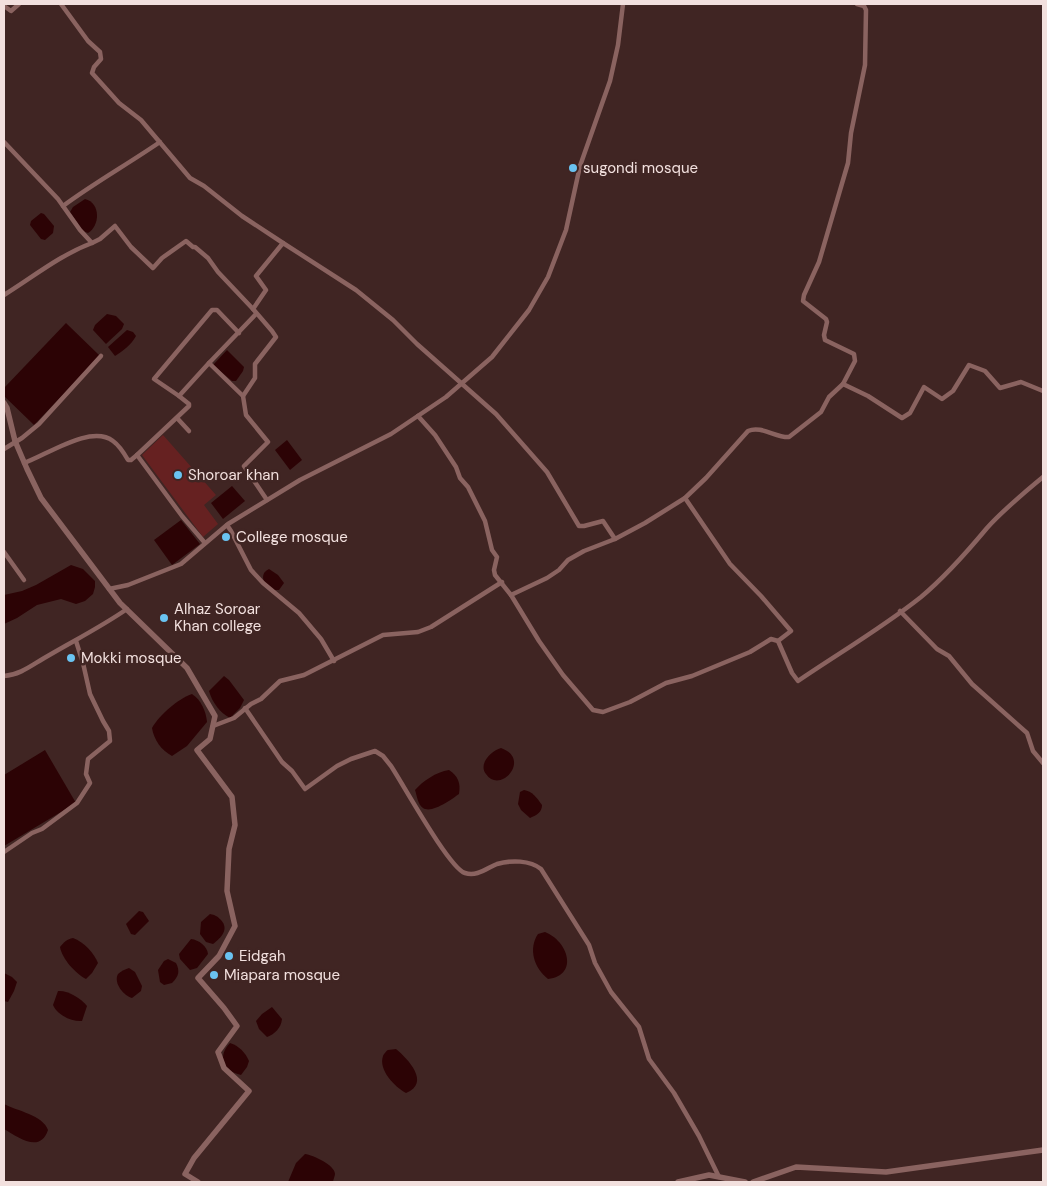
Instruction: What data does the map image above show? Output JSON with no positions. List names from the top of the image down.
{
  "places": [
    "sugondi mosque",
    "Shoroar khan",
    "College mosque",
    "Alhaz Soroar Khan college",
    "Mokki mosque",
    "Eidgah",
    "Miapara mosque"
  ]
}
